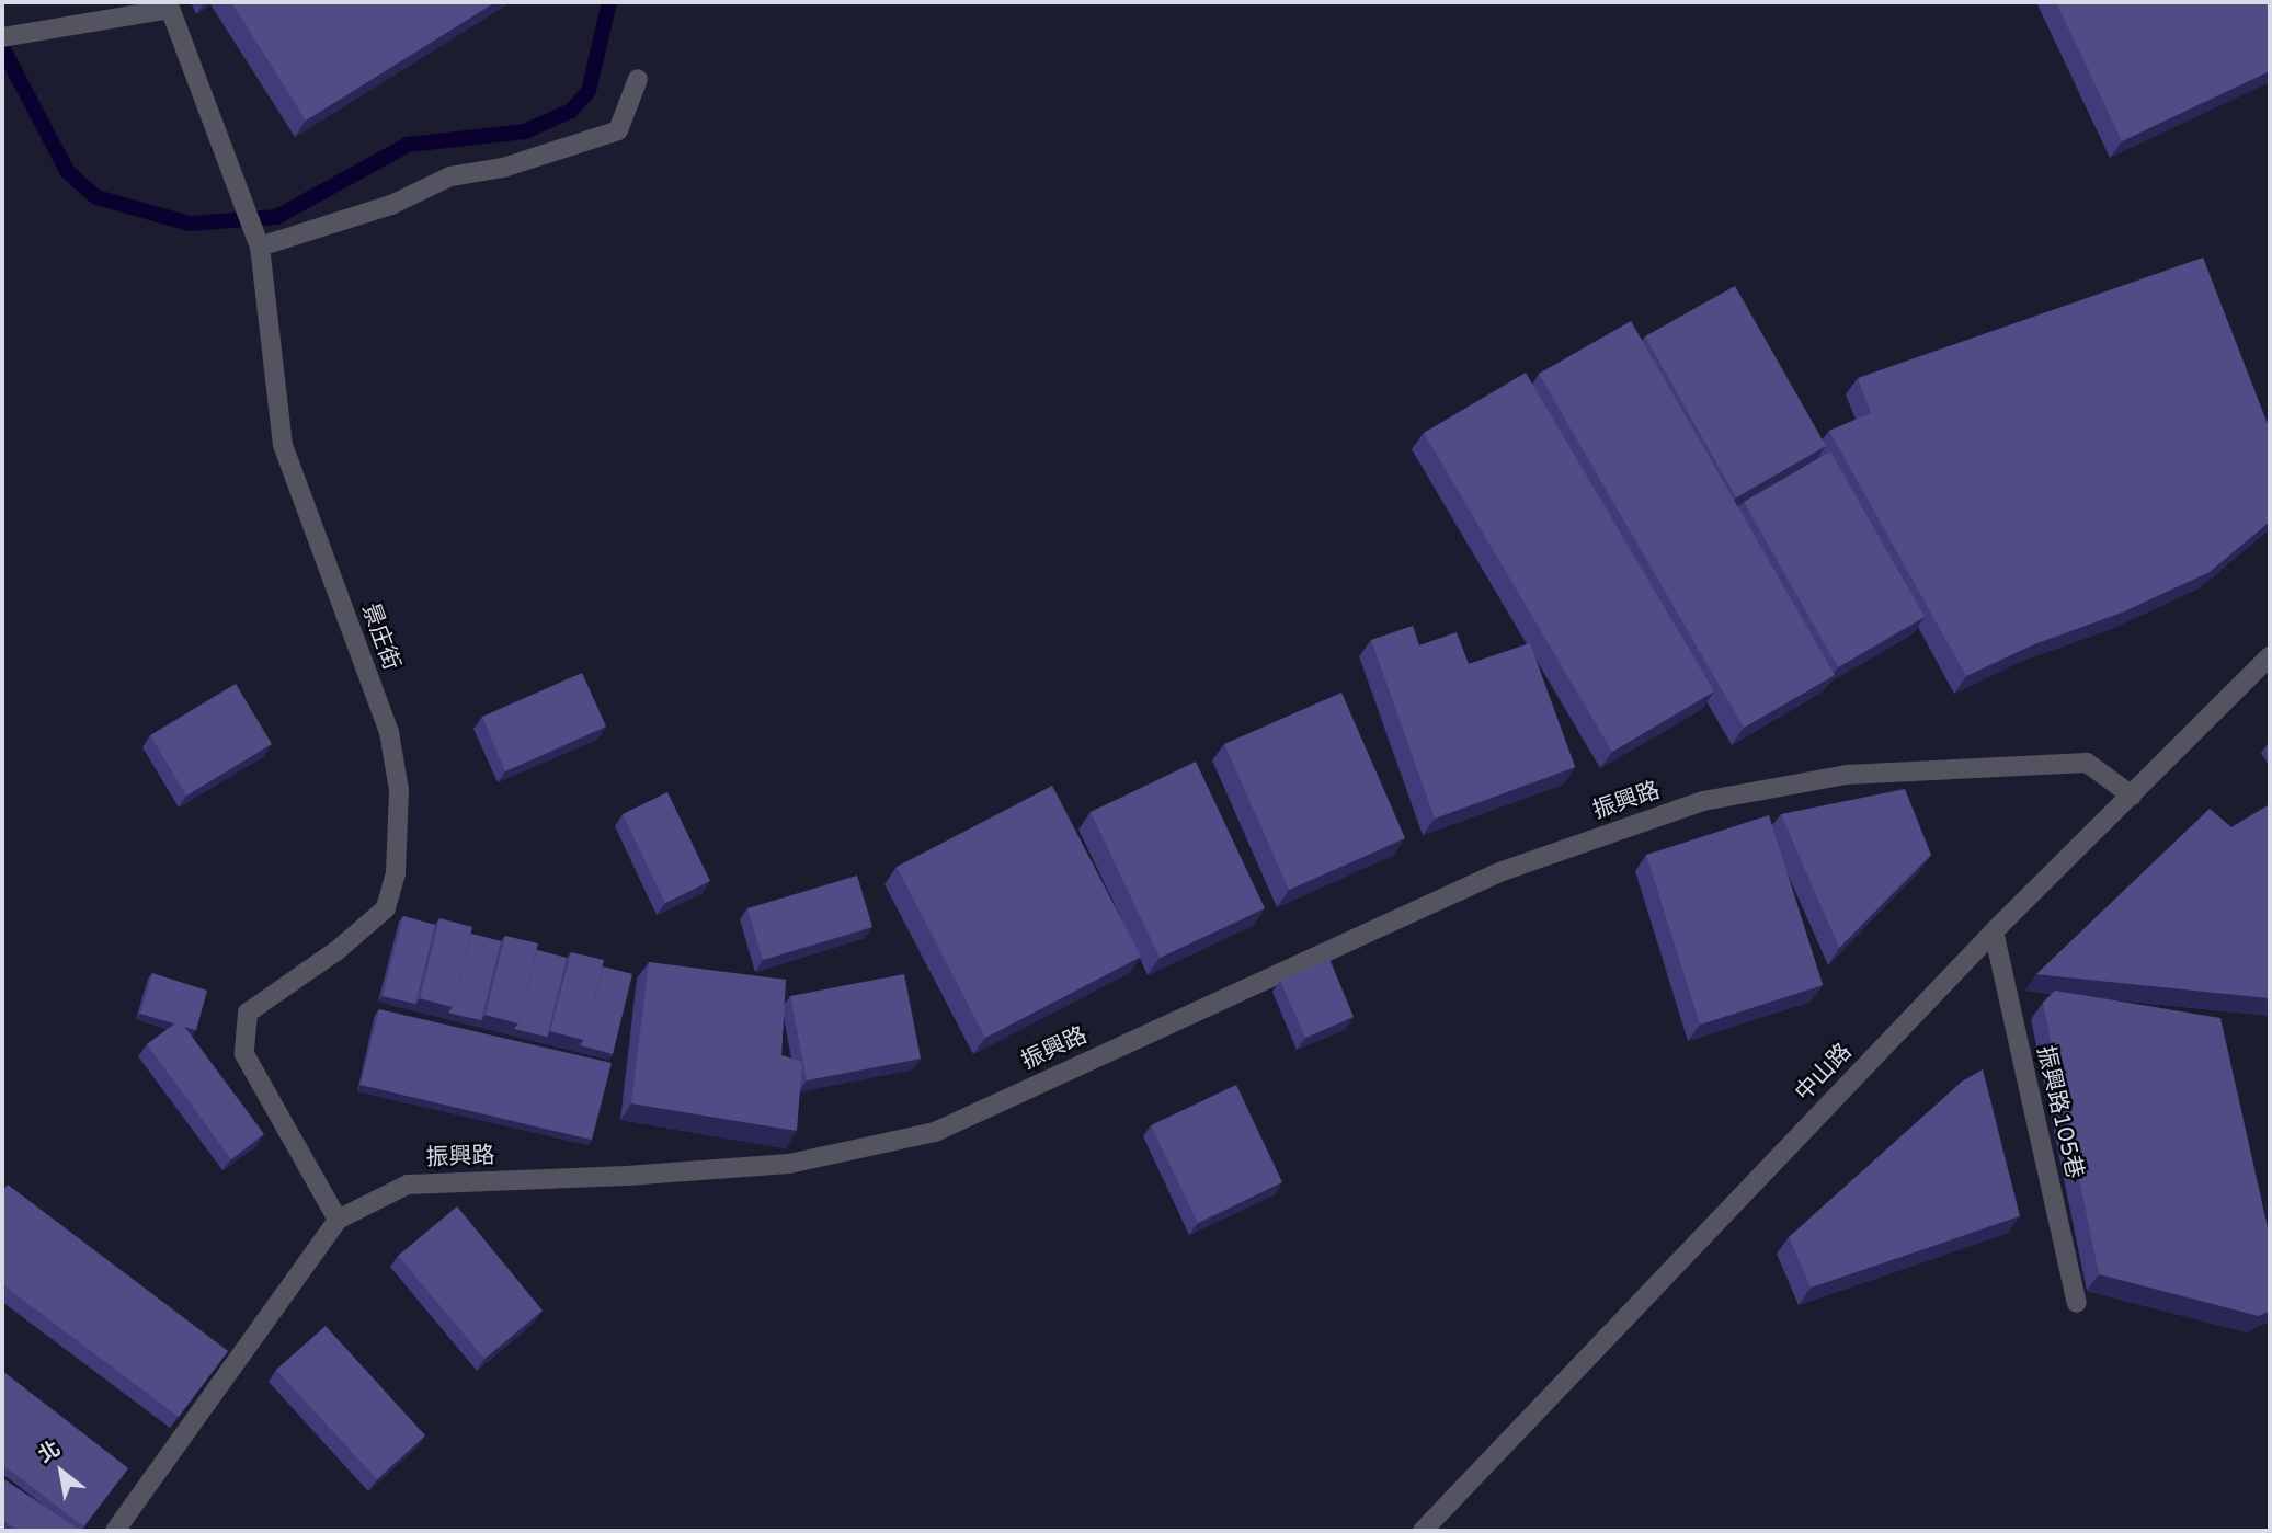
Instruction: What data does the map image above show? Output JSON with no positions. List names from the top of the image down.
{
  "streets": {
    "street": [
      "景庄街",
      "振興路",
      "中山路",
      "振興路105巷"
    ]
  },
  "crossings": [
    ["景庄街", "振興路"],
    ["振興路", "中山路"],
    ["中山路", "振興路105巷"]
  ],
  "north": "top left"
}
